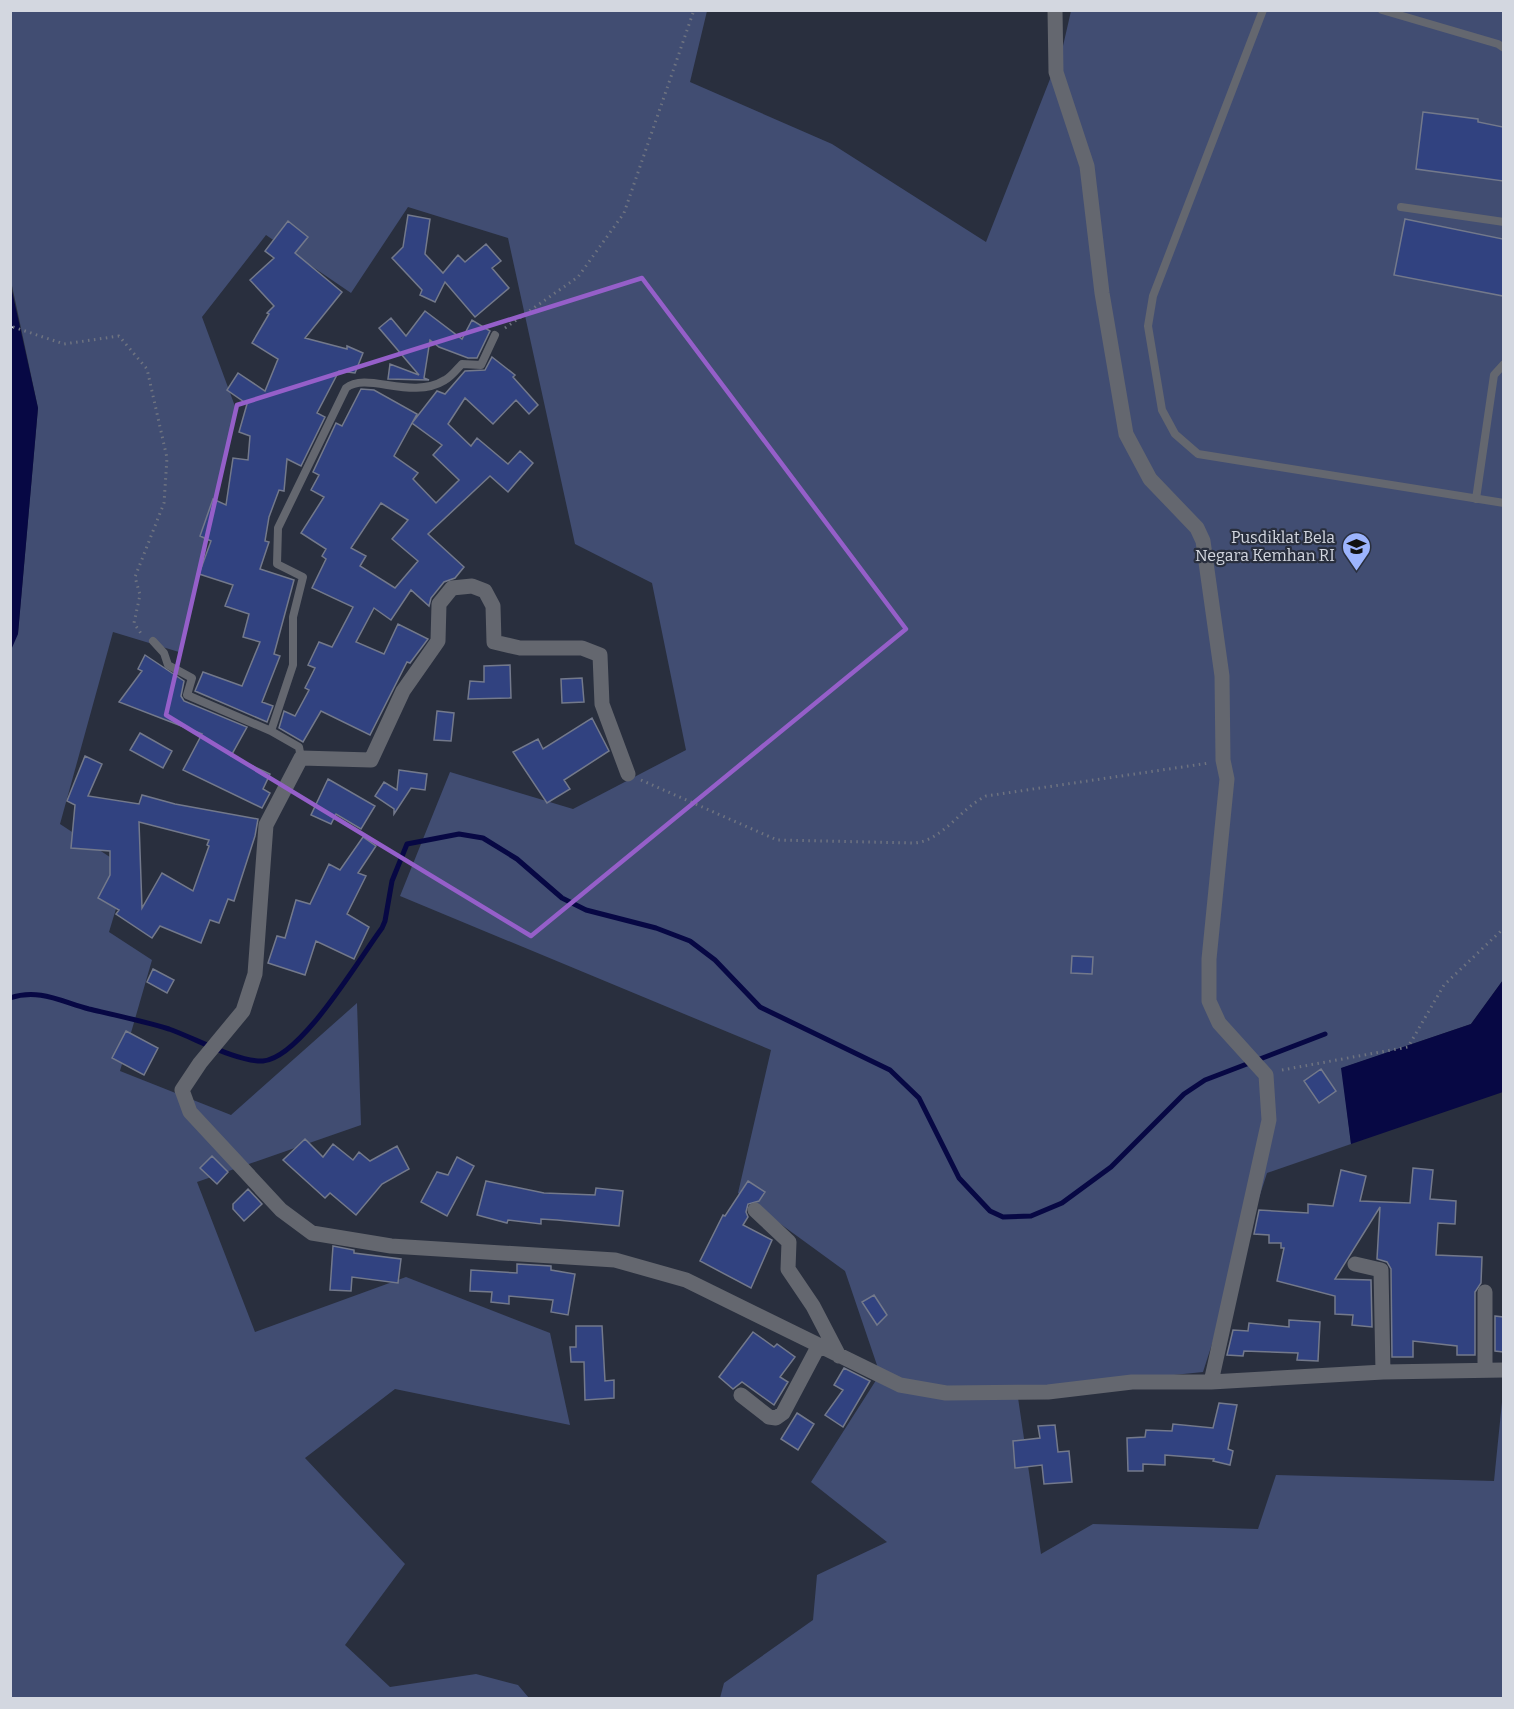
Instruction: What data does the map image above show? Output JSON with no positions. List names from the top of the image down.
{
  "places": {
    "school or university": ["Pusdiklat Bela Negara Kemhan RI"]
  }
}
